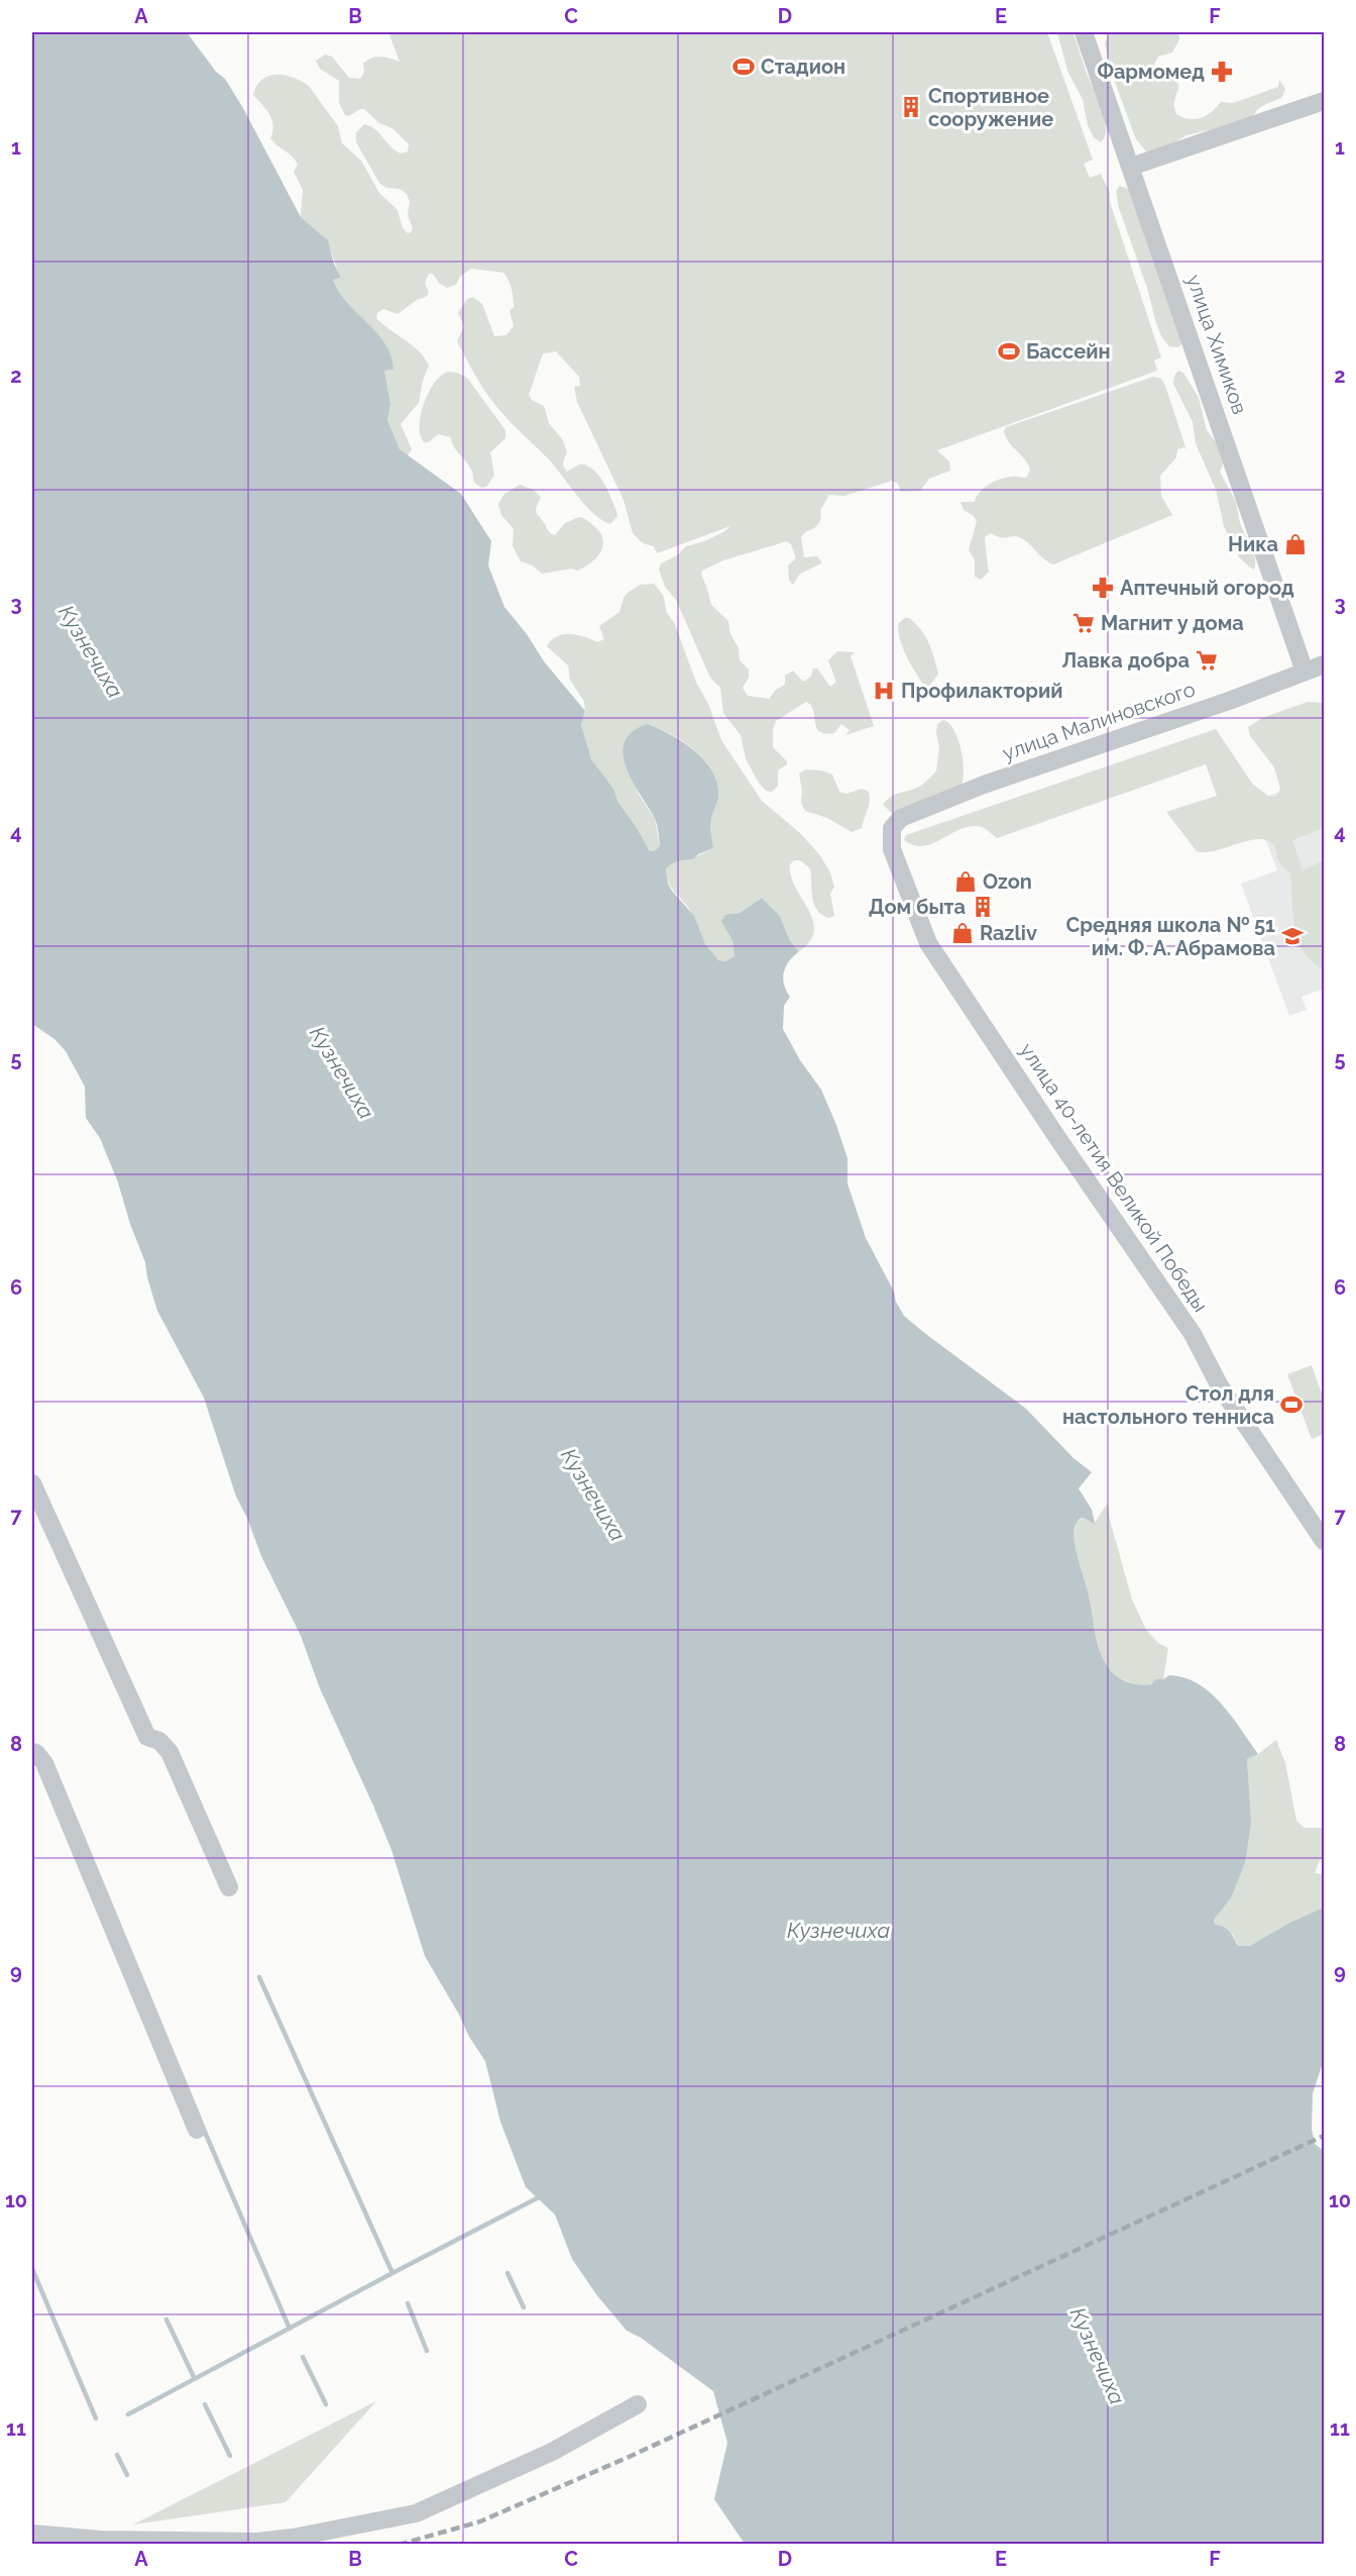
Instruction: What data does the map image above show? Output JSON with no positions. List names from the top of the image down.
{
  "streets": {
    "street": ["улица Химиков", "улица Малиновского", "улица 40-летия Великой Победы"]
  },
  "crossings": [
    ["улица Химиков", "улица Малиновского"],
    ["улица Малиновского", "улица 40-летия Великой Победы"]
  ],
  "water": ["Кузнечиха"],
  "places": {
    "sports": ["Стадион", "Бассейн", "Стол для настольного тенниса"],
    "pharmacy": ["Фармомед", "Аптечный огород"],
    "building": ["Спортивное сооружение", "Дом быта"],
    "shop": ["Ника", "Ozon", "Razliv"],
    "supermarket": ["Магнит у дома", "Лавка добра"],
    "hospital": ["Профилакторий"],
    "school or university": ["Средняя школа № 51 им. Ф. А. Абрамова"]
  },
  "grid": {
    "columns": [
      "A",
      "B",
      "C",
      "D",
      "E",
      "F"
    ],
    "rows": [
      "1",
      "2",
      "3",
      "4",
      "5",
      "6",
      "7",
      "8",
      "9",
      "10",
      "11"
    ]
  }
}
